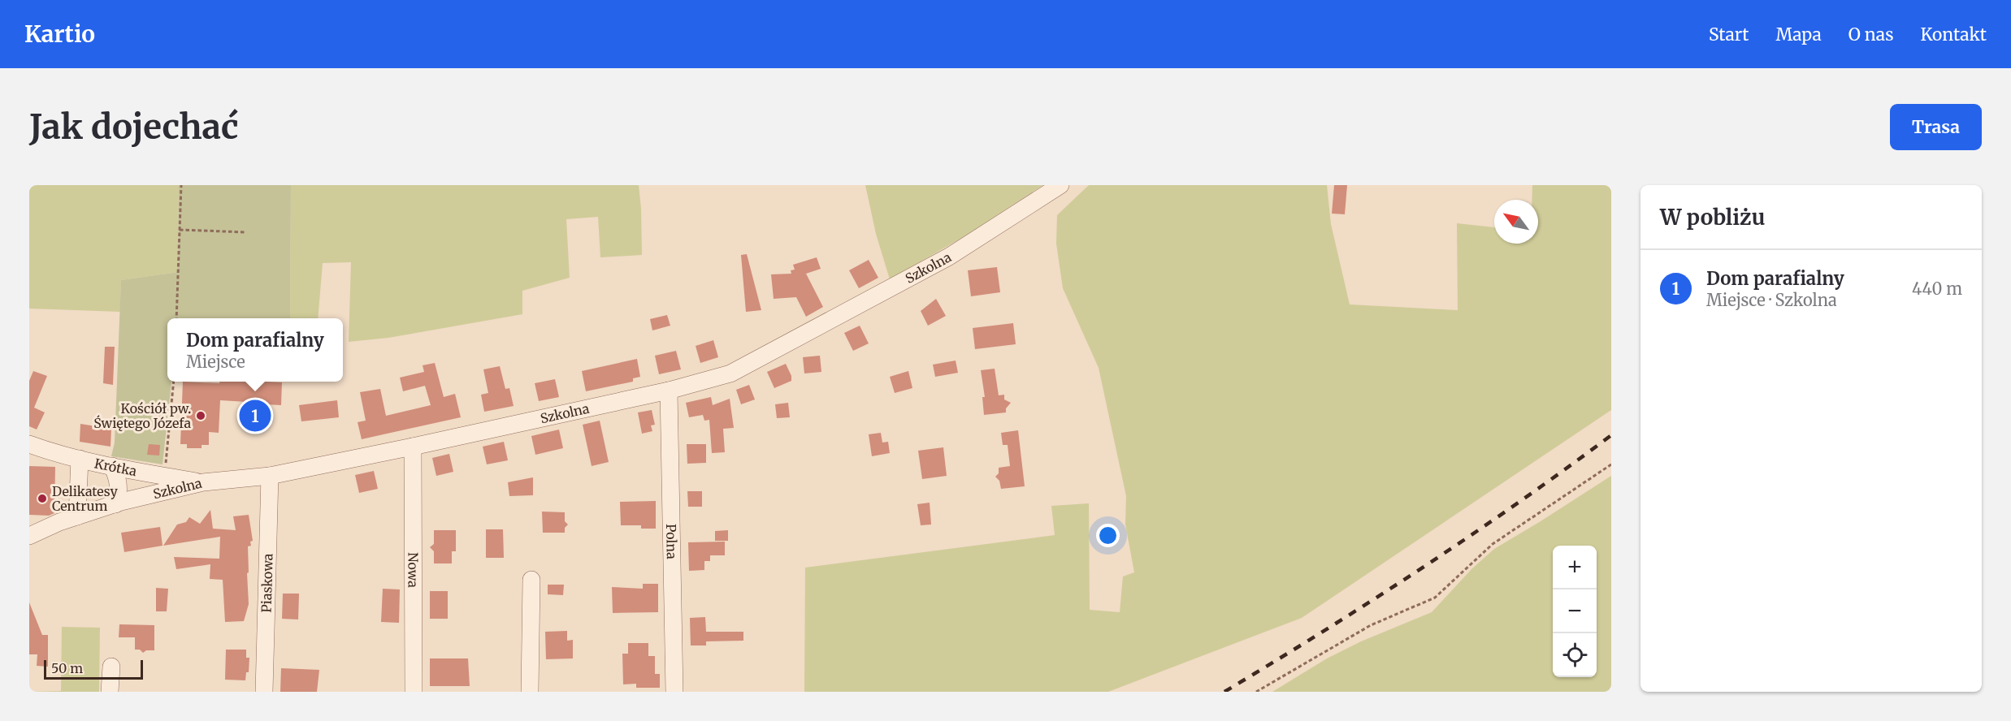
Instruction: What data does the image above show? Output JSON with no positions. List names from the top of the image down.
{
  "streets": {
    "street": [
      "Szkolna",
      "Krótka",
      "Polna",
      "Nowa",
      "Piaskowa"
    ]
  },
  "crossings": [
    ["Szkolna", "Krótka"],
    ["Szkolna", "Polna"],
    ["Szkolna", "Nowa"],
    ["Szkolna", "Piaskowa"]
  ],
  "places": ["Kościół pw. Świętego Józefa", "Delikatesy Centrum"],
  "scale_bar": "50 m",
  "north": "top left",
  "page": {
    "header": "Kartio",
    "nav": [
      "Start",
      "Mapa",
      "O nas",
      "Kontakt"
    ],
    "buttons": "Trasa",
    "title": "Jak dojechać",
    "heading": "W pobliżu",
    "list": [
      {
        "mark": "1",
        "name": "Dom parafialny",
        "note": "Miejsce · Szkolna",
        "value": "440 m"
      }
    ],
    "popup": ["Dom parafialny", "Miejsce"],
    "pins": "1",
    "map_buttons": ["+", "−"],
    "scale": "50 m"
  }
}
